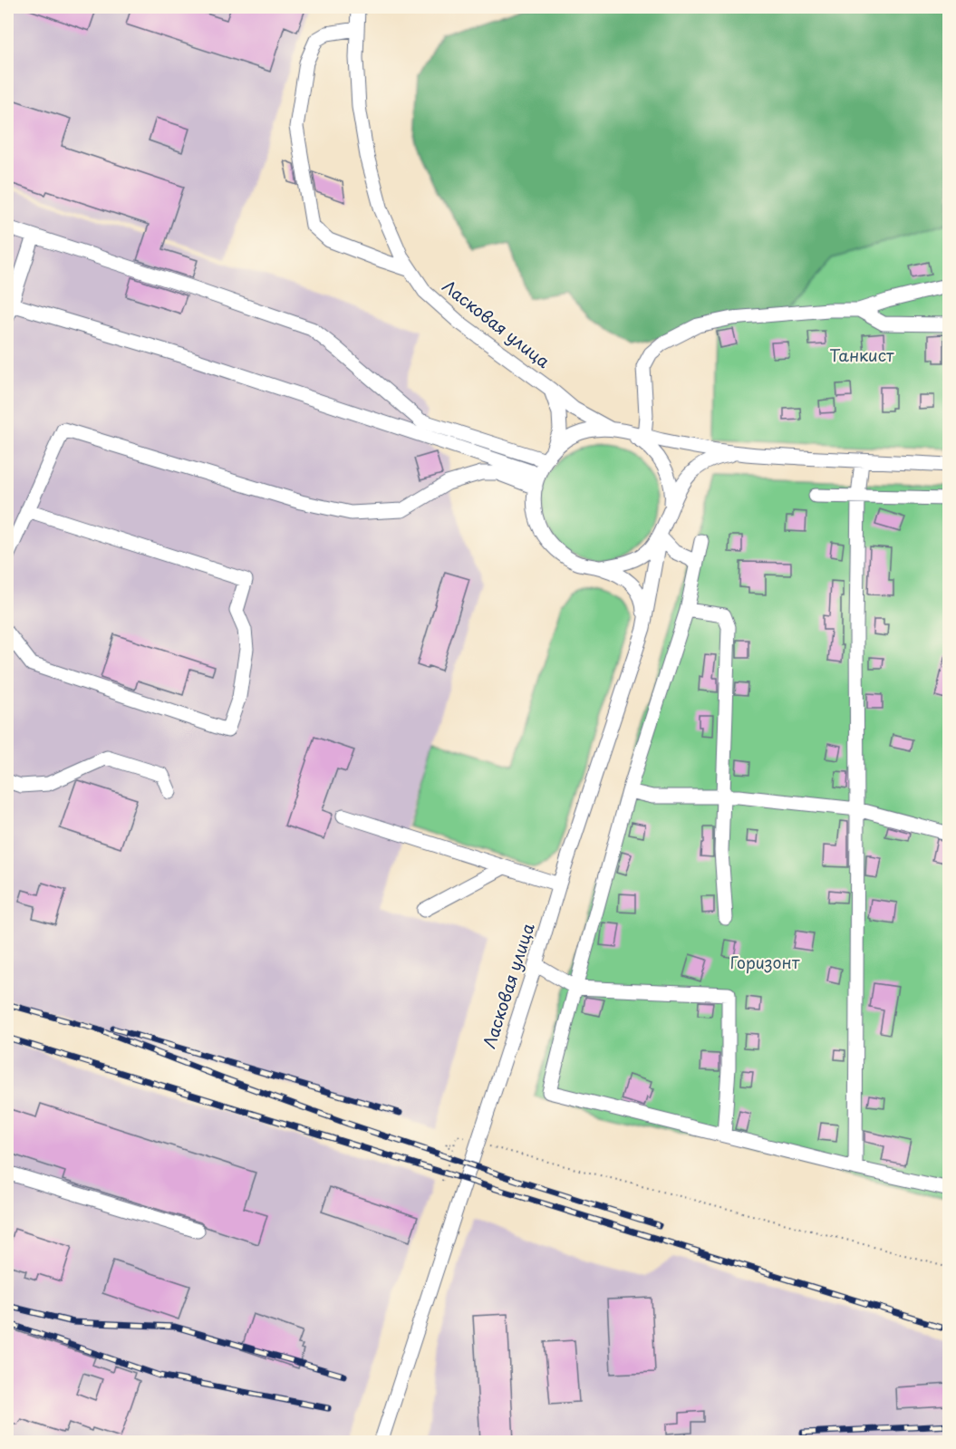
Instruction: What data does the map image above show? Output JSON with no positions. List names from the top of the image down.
{
  "streets": {
    "street": ["Ласковая улица"]
  },
  "parks": ["Танкист", "Горизонт"]
}
